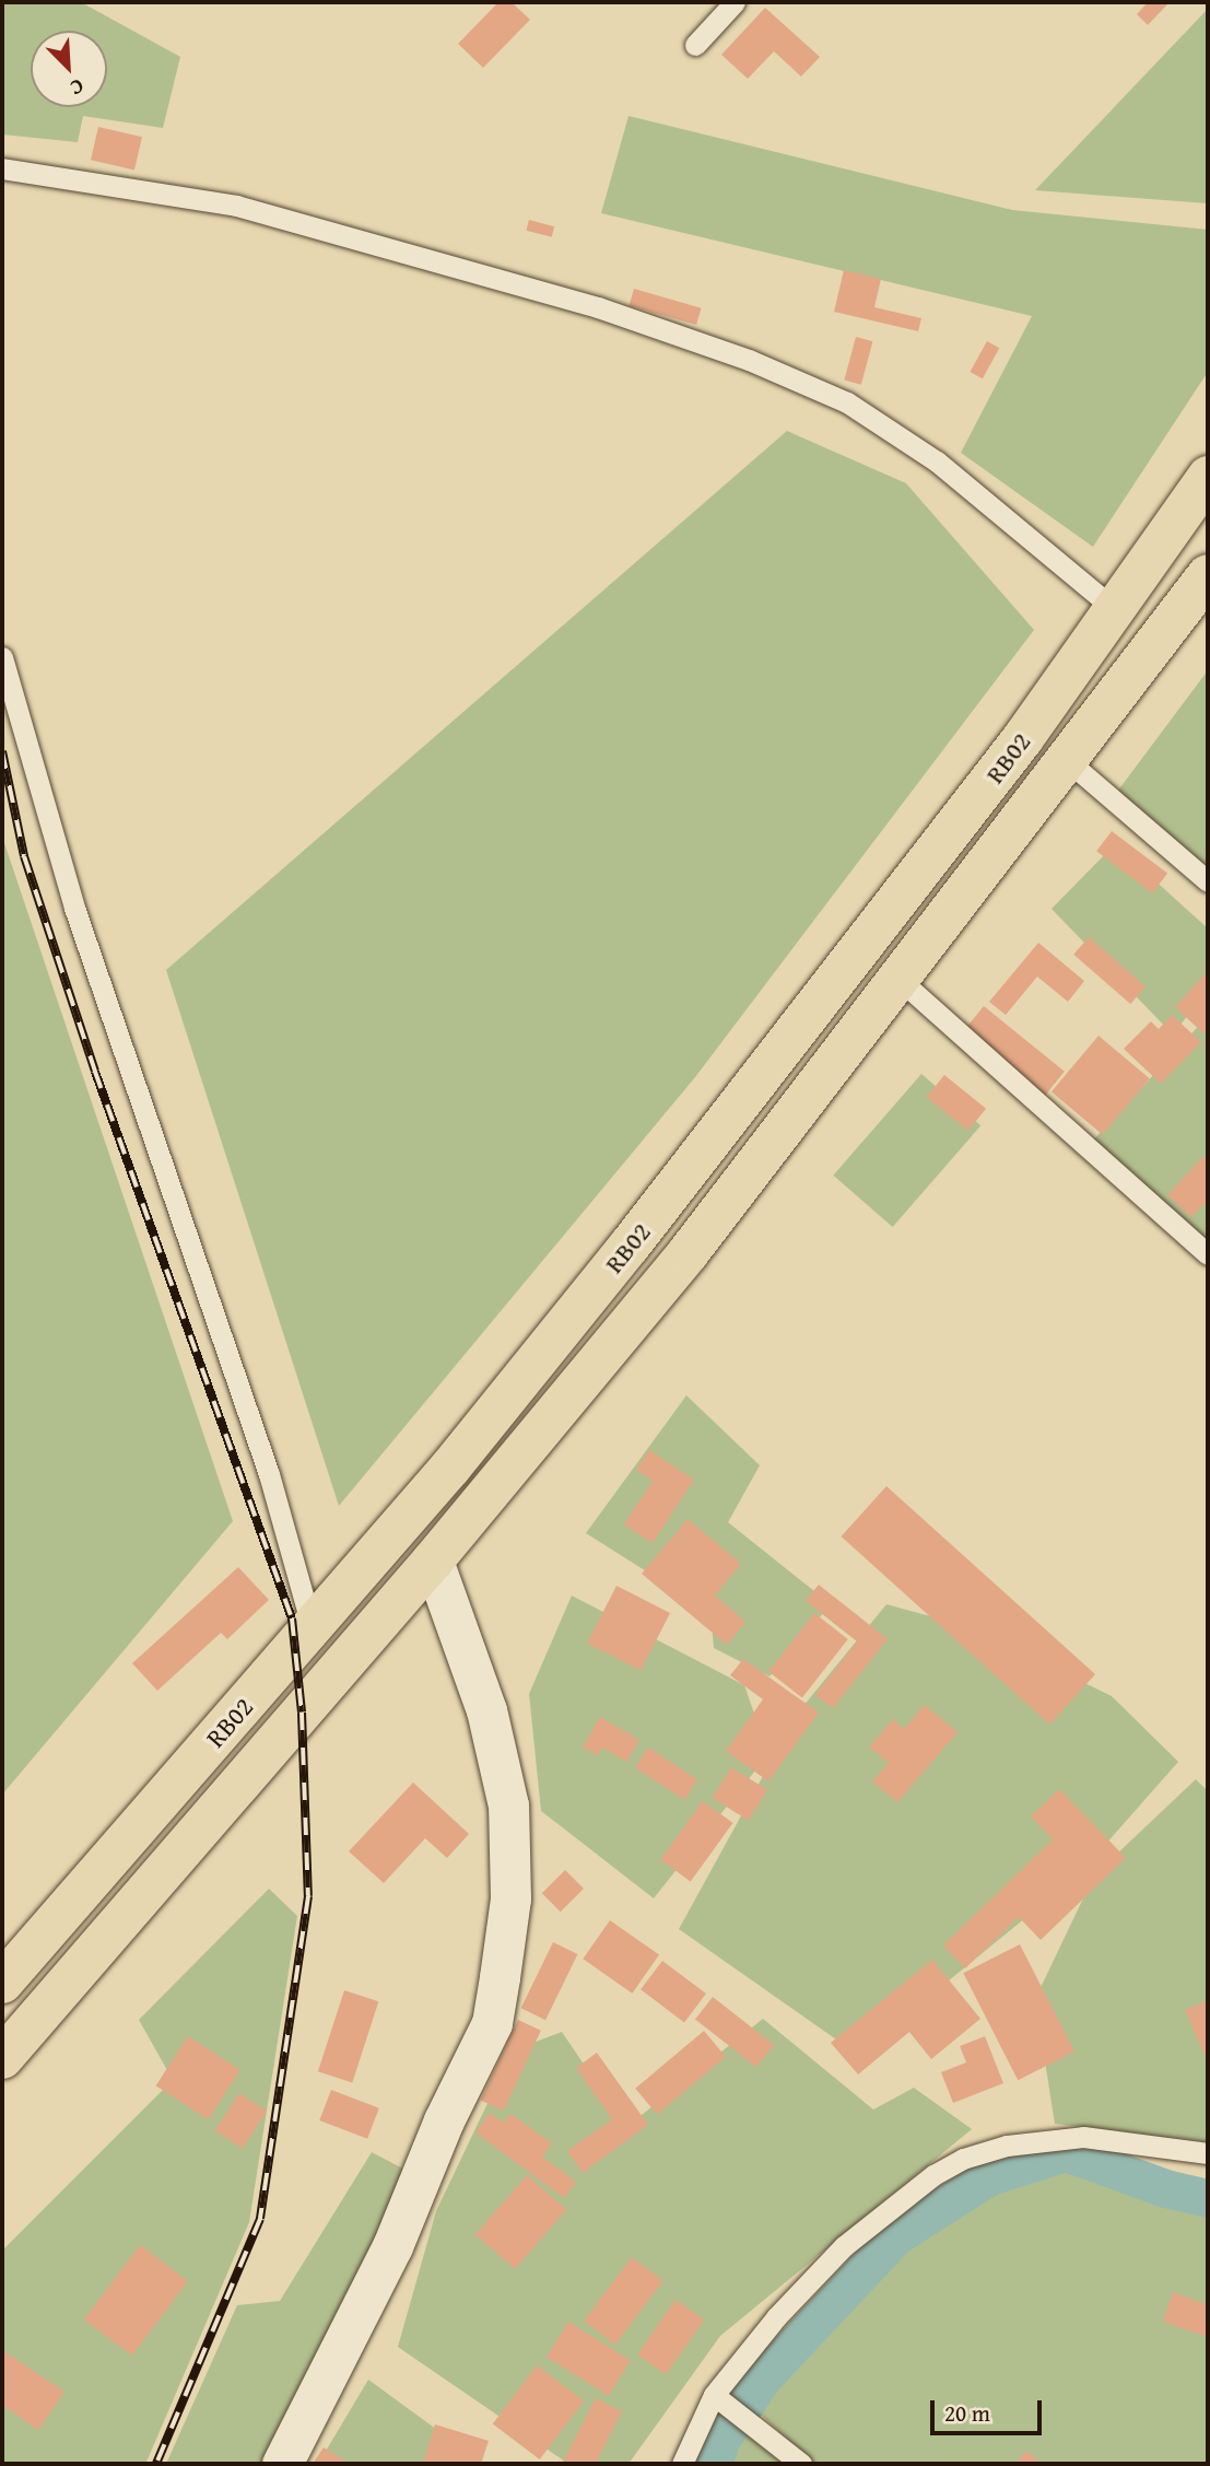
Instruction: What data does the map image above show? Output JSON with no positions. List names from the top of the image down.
{
  "streets": {
    "highway": ["RB02"]
  },
  "scale_bar": "20 m",
  "north": "bottom right"
}
